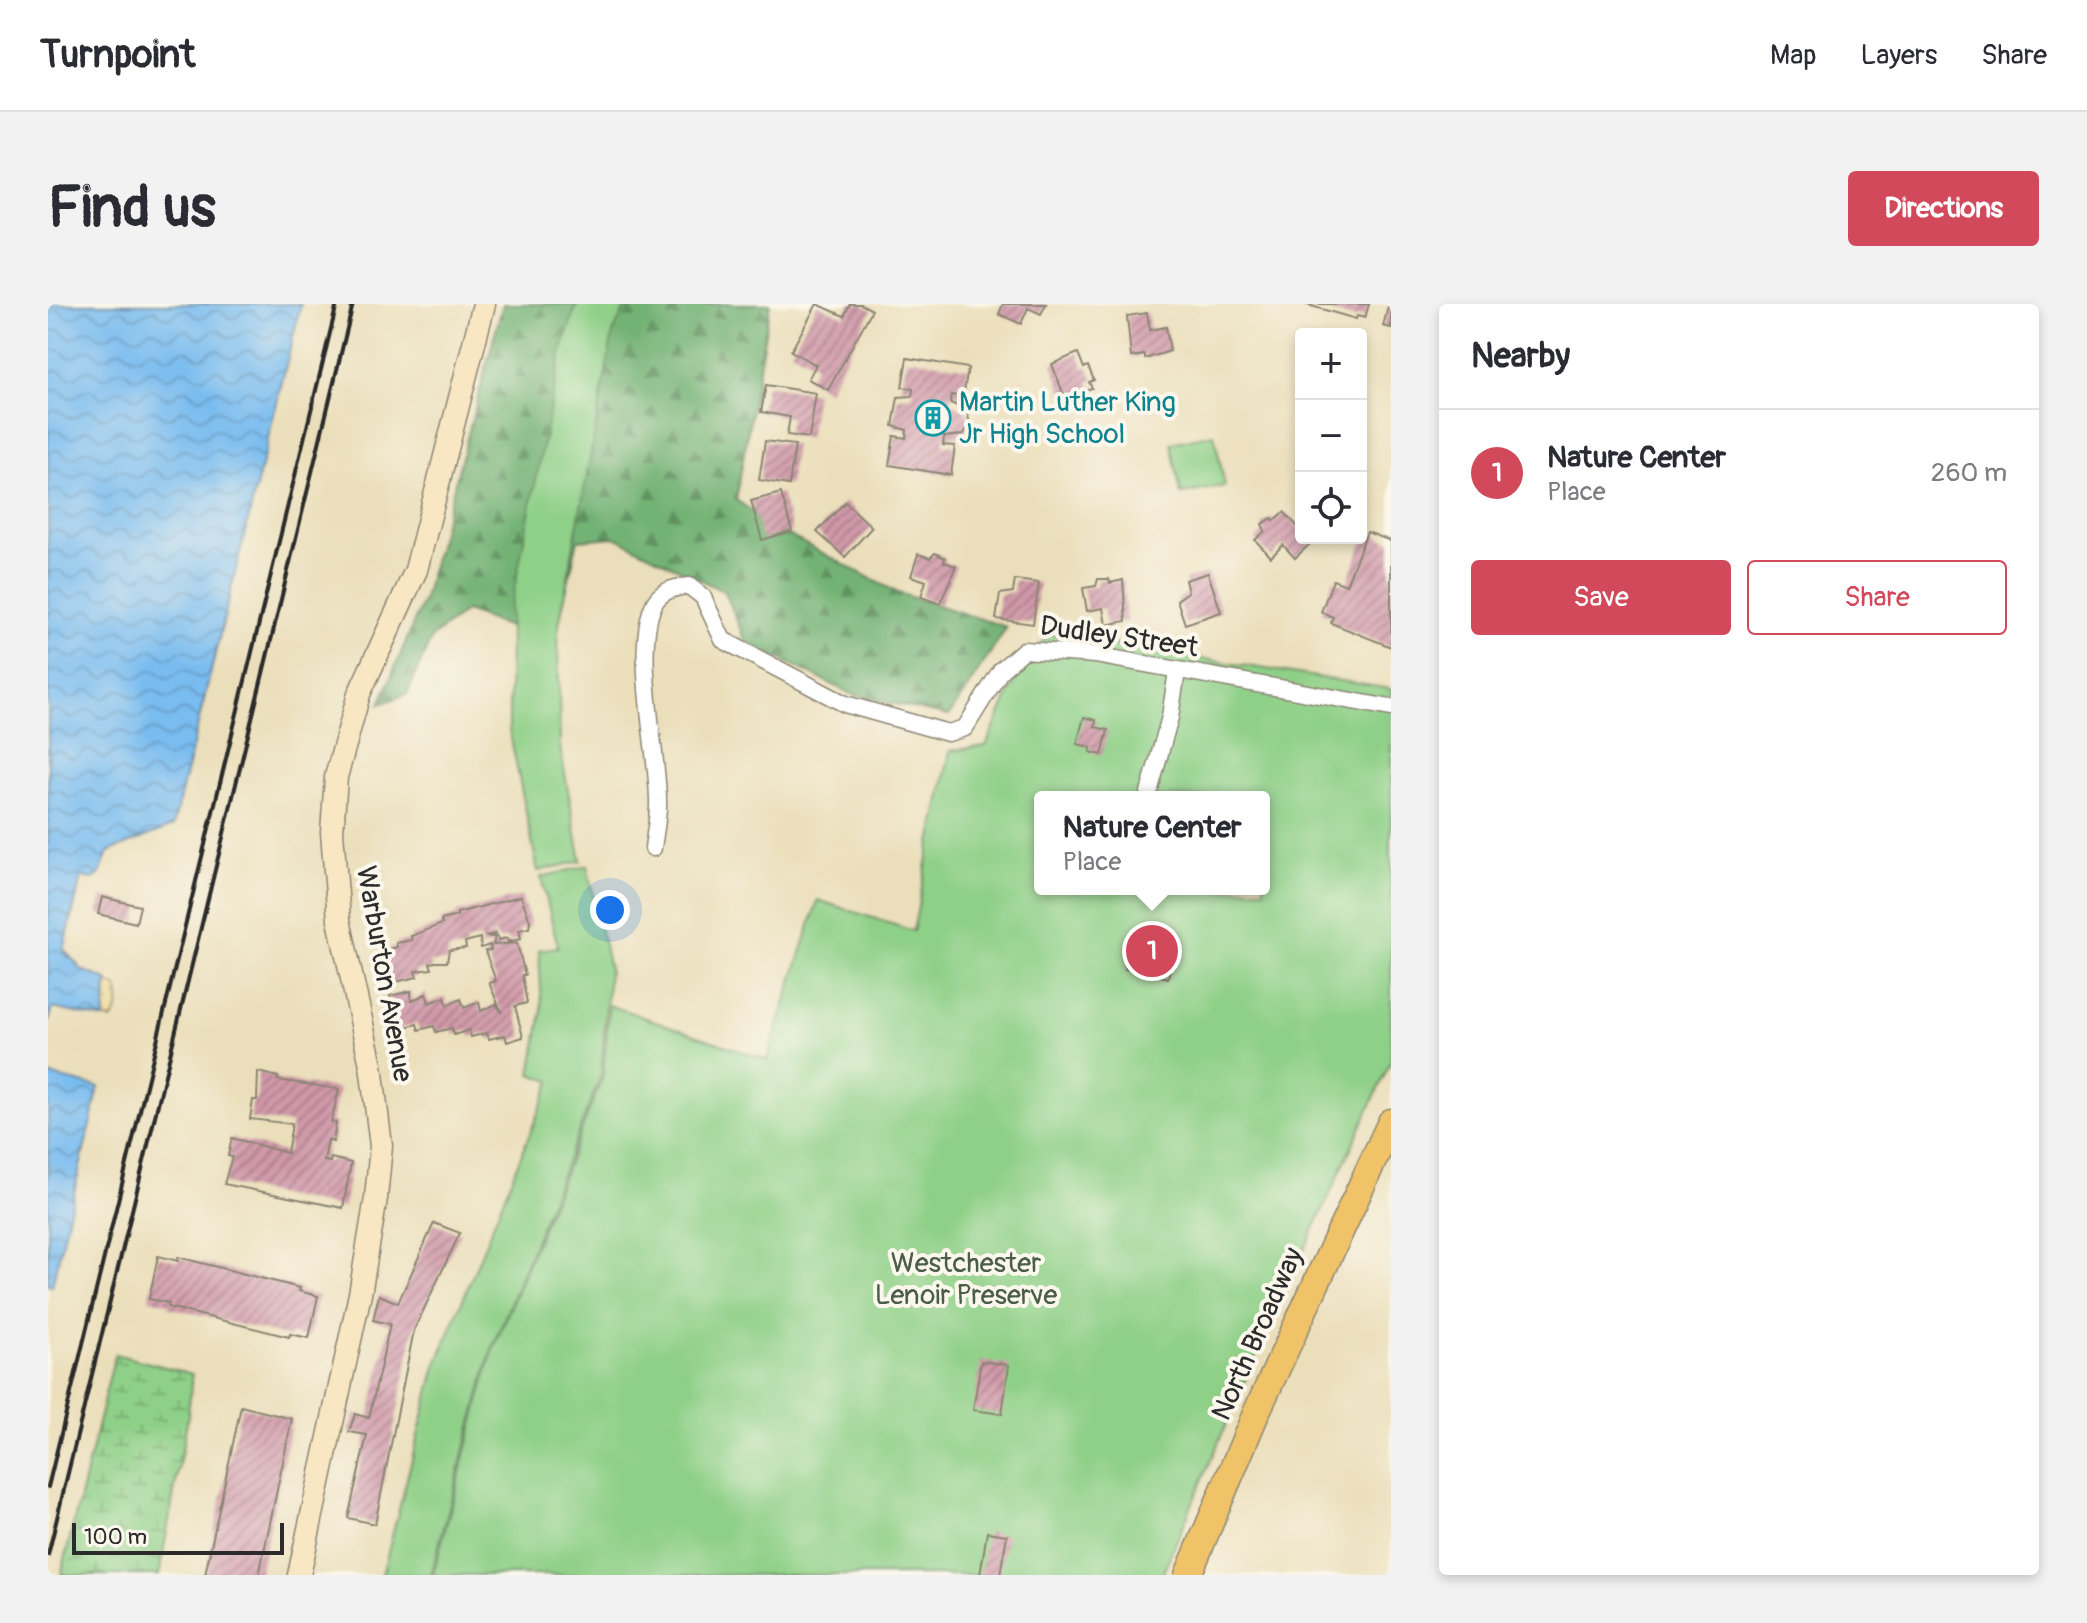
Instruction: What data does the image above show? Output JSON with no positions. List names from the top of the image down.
{
  "streets": {
    "main road": ["North Broadway"],
    "street": ["Dudley Street", "Warburton Avenue"]
  },
  "parks": ["Westchester Lenoir Preserve"],
  "places": {
    "building": ["Martin Luther King Jr High School"]
  },
  "scale_bar": "100 m",
  "page": {
    "header": "Turnpoint",
    "nav": ["Map", "Layers", "Share"],
    "buttons": [
      "Directions",
      ["Save", "Share"]
    ],
    "title": "Find us",
    "heading": "Nearby",
    "map_buttons": ["+", "−"],
    "list": [
      {
        "mark": "1",
        "name": "Nature Center",
        "note": "Place",
        "value": "260 m"
      }
    ],
    "popup": ["Nature Center", "Place"],
    "pins": "1",
    "scale": "100 m"
  }
}
